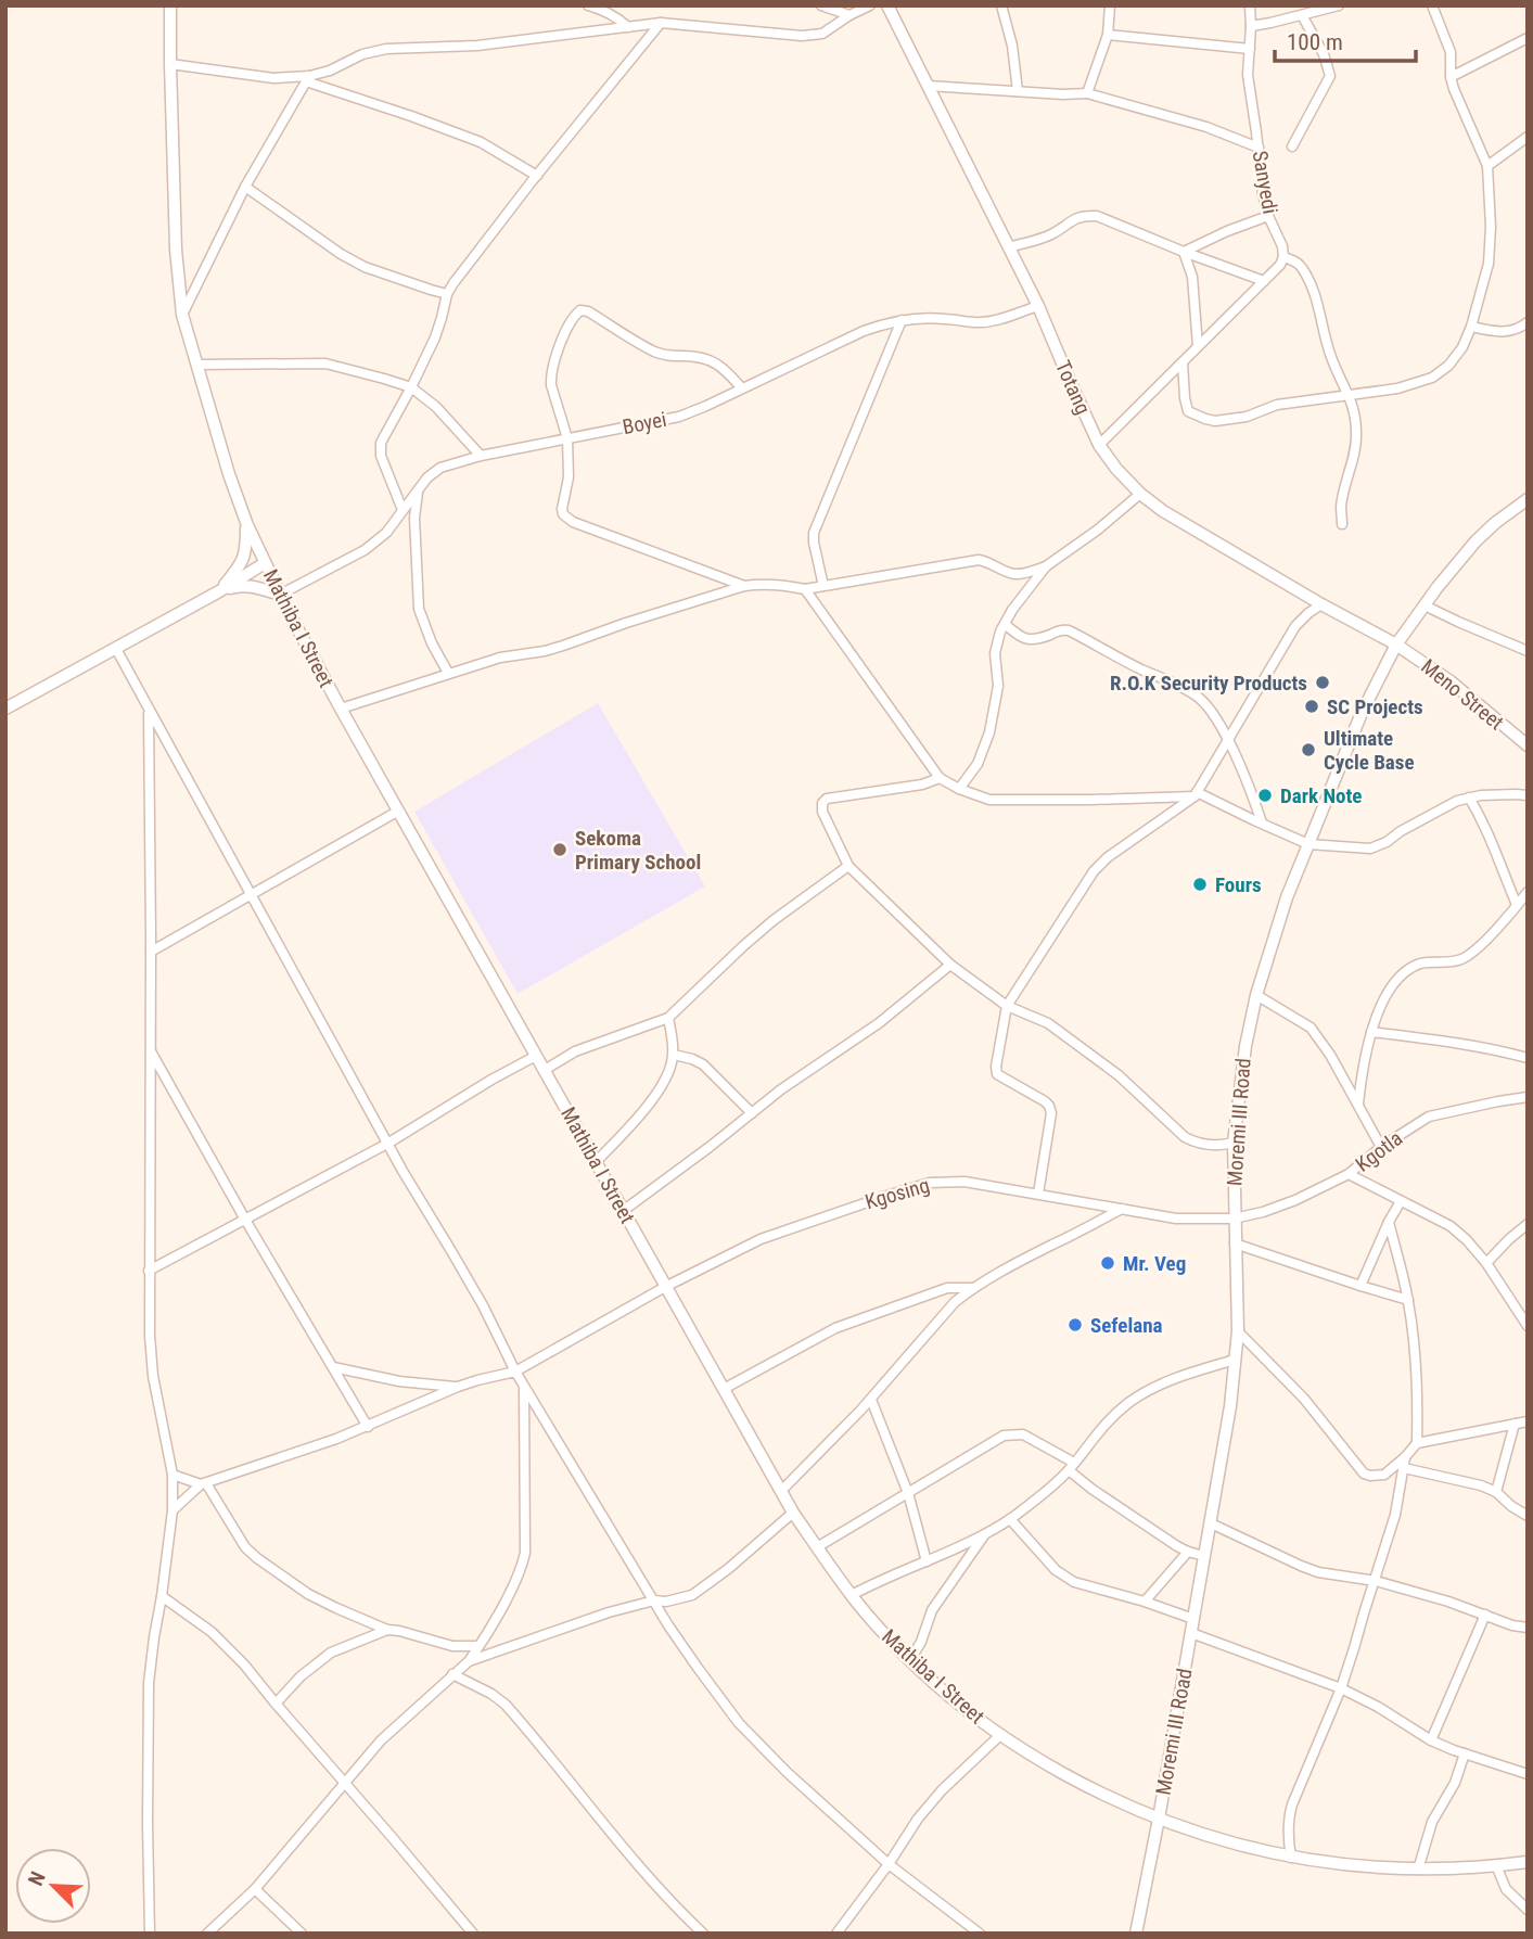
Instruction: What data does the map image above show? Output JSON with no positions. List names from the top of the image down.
{
  "streets": {
    "street": [
      "Sanyedi",
      "Totang",
      "Boyei",
      "Mathiba I Street",
      "Meno Street",
      "Moremi III Road",
      "Kgotla",
      "Kgosing"
    ]
  },
  "crossings": [
    ["Totang", "Boyei"],
    ["Totang", "Meno Street"],
    ["Totang", "Moremi III Road"],
    ["Boyei", "Mathiba I Street"],
    ["Mathiba I Street", "Moremi III Road"],
    ["Mathiba I Street", "Kgosing"],
    ["Meno Street", "Moremi III Road"],
    ["Moremi III Road", "Kgotla"],
    ["Moremi III Road", "Kgosing"],
    ["Kgotla", "Kgosing"]
  ],
  "places": [
    "R.O.K Security Products",
    "SC Projects",
    "Ultimate Cycle Base",
    "Dark Note",
    "Sekoma Primary School",
    "Fours",
    "Mr. Veg",
    "Sefelana"
  ],
  "scale_bar": "100 m",
  "north": "top left"
}
